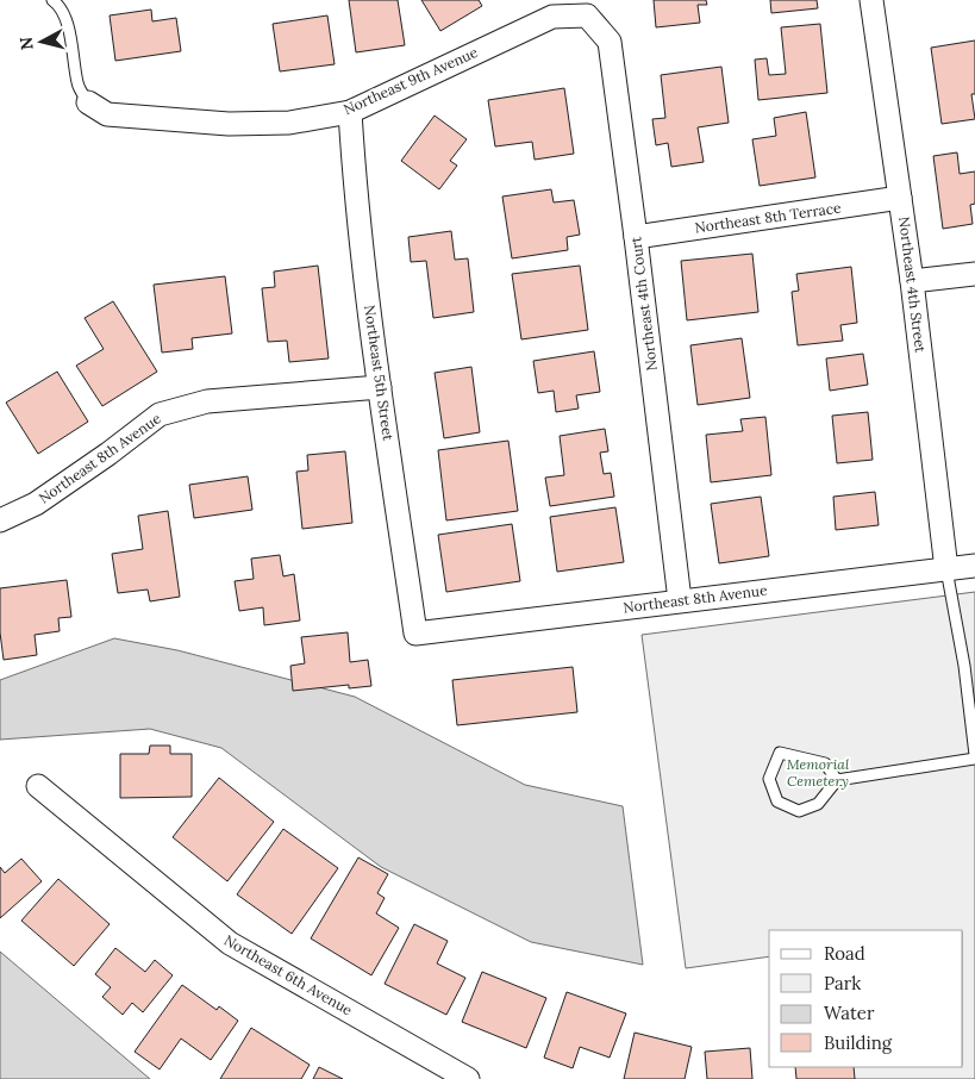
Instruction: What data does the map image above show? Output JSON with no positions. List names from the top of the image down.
{
  "streets": {
    "street": [
      "Northeast 9th Avenue",
      "Northeast 8th Terrace",
      "Northeast 4th Street",
      "Northeast 4th Court",
      "Northeast 5th Street",
      "Northeast 8th Avenue",
      "Northeast 6th Avenue"
    ]
  },
  "crossings": [
    ["Northeast 9th Avenue", "Northeast 4th Court"],
    ["Northeast 9th Avenue", "Northeast 5th Street"],
    ["Northeast 8th Terrace", "Northeast 4th Street"],
    ["Northeast 8th Terrace", "Northeast 4th Court"],
    ["Northeast 4th Street", "Northeast 8th Avenue"],
    ["Northeast 4th Court", "Northeast 8th Avenue"],
    ["Northeast 5th Street", "Northeast 8th Avenue"]
  ],
  "parks": ["Memorial Cemetery"],
  "legend": [
    "Road",
    "Park",
    "Water",
    "Building"
  ],
  "north": "left"
}
